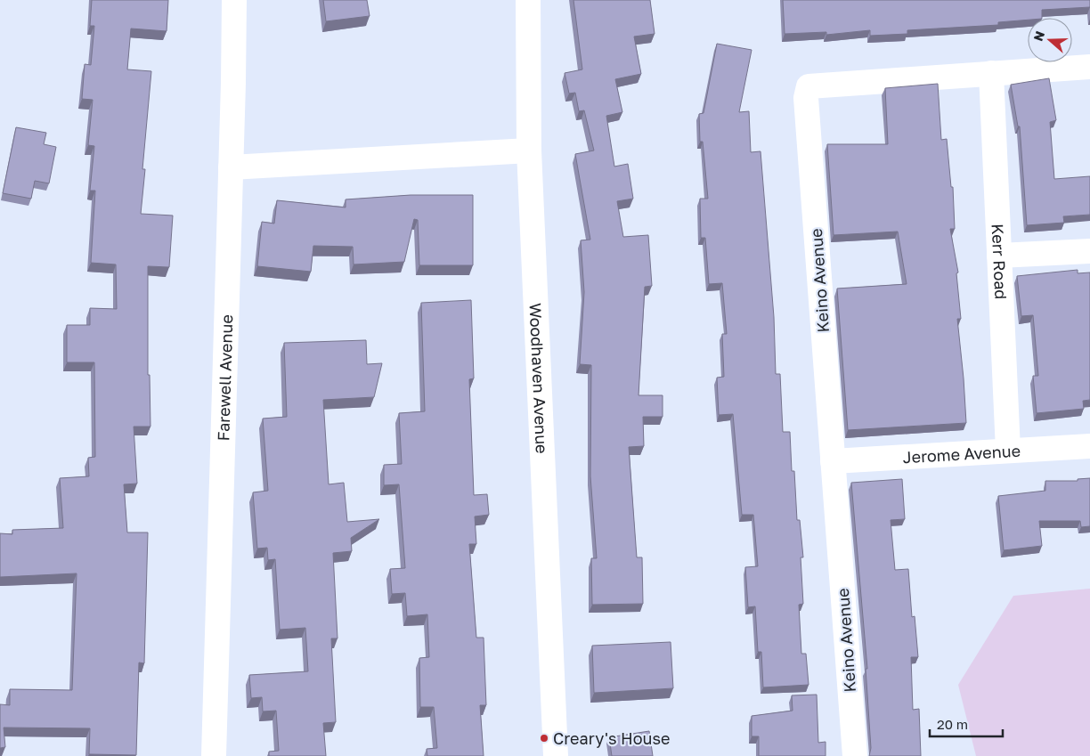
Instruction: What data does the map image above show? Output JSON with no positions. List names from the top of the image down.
{
  "streets": {
    "street": [
      "Kerr Road",
      "Keino Avenue",
      "Farewell Avenue",
      "Woodhaven Avenue",
      "Jerome Avenue"
    ]
  },
  "crossings": [
    ["Kerr Road", "Keino Avenue"],
    ["Kerr Road", "Jerome Avenue"],
    ["Keino Avenue", "Jerome Avenue"]
  ],
  "places": ["Creary's House"],
  "scale_bar": "20 m",
  "north": "left"
}
